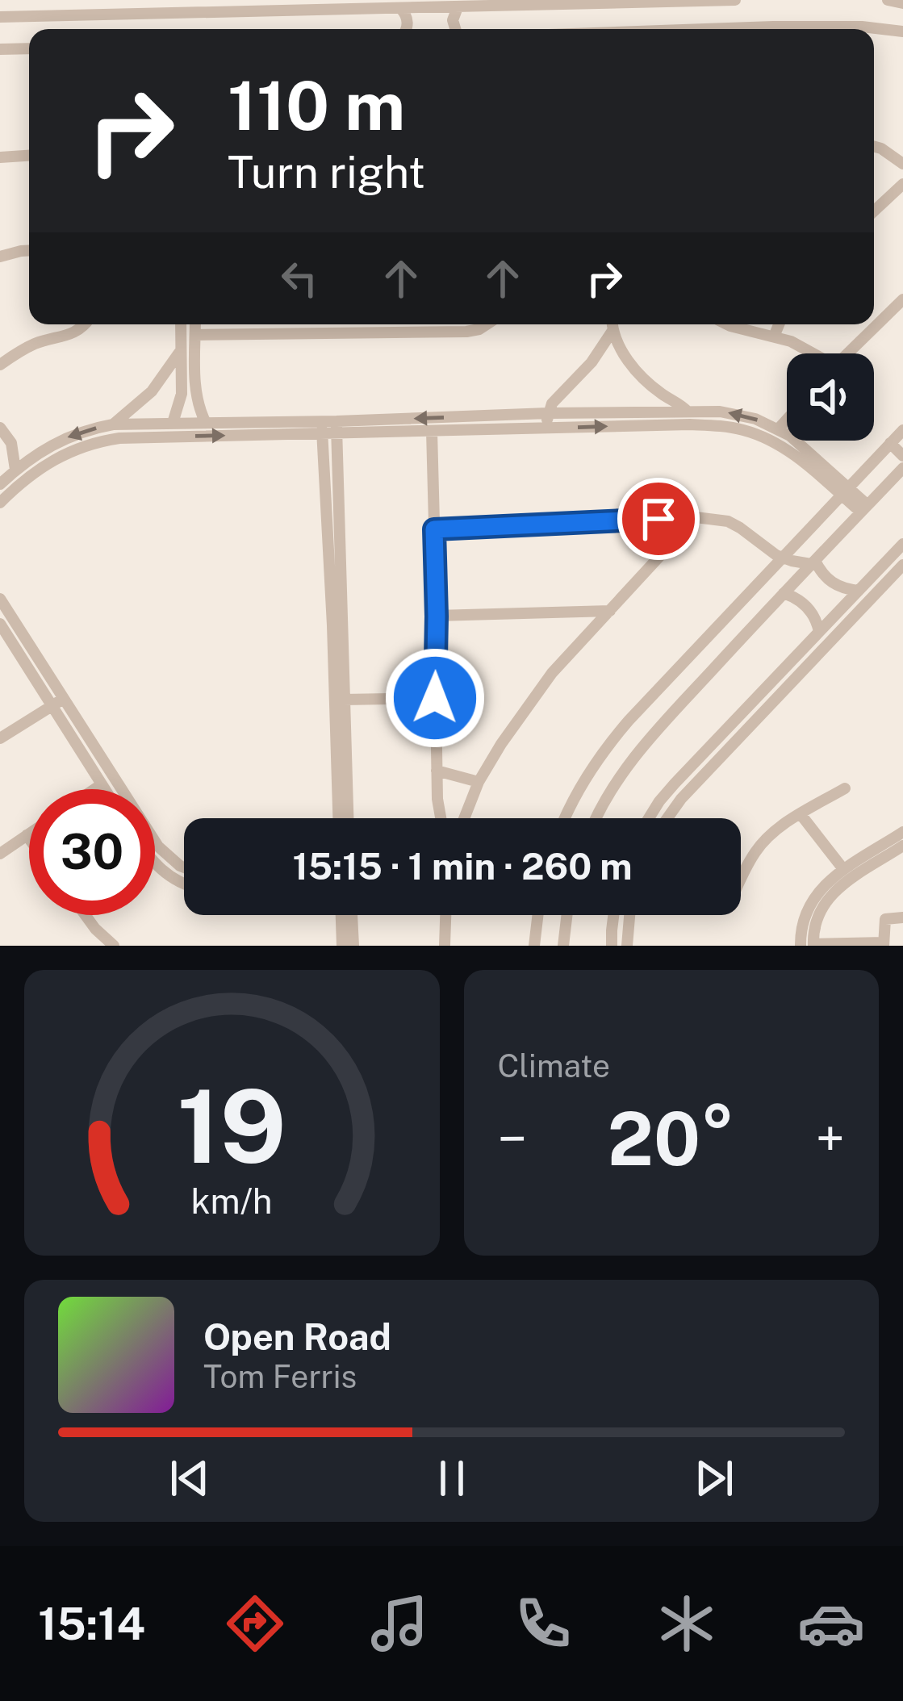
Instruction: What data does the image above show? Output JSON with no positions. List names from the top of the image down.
{
  "page": {
    "turn": ["110 m", "Turn right"],
    "limit": "30",
    "trip": "15:15 · 1 min · 260 m",
    "tile": "Climate",
    "heat": ["−", "20°", "+"],
    "song": ["Open Road", "Tom Ferris"],
    "tabs": "15:14",
    "gauge": ["19", "km/h"]
  }
}
